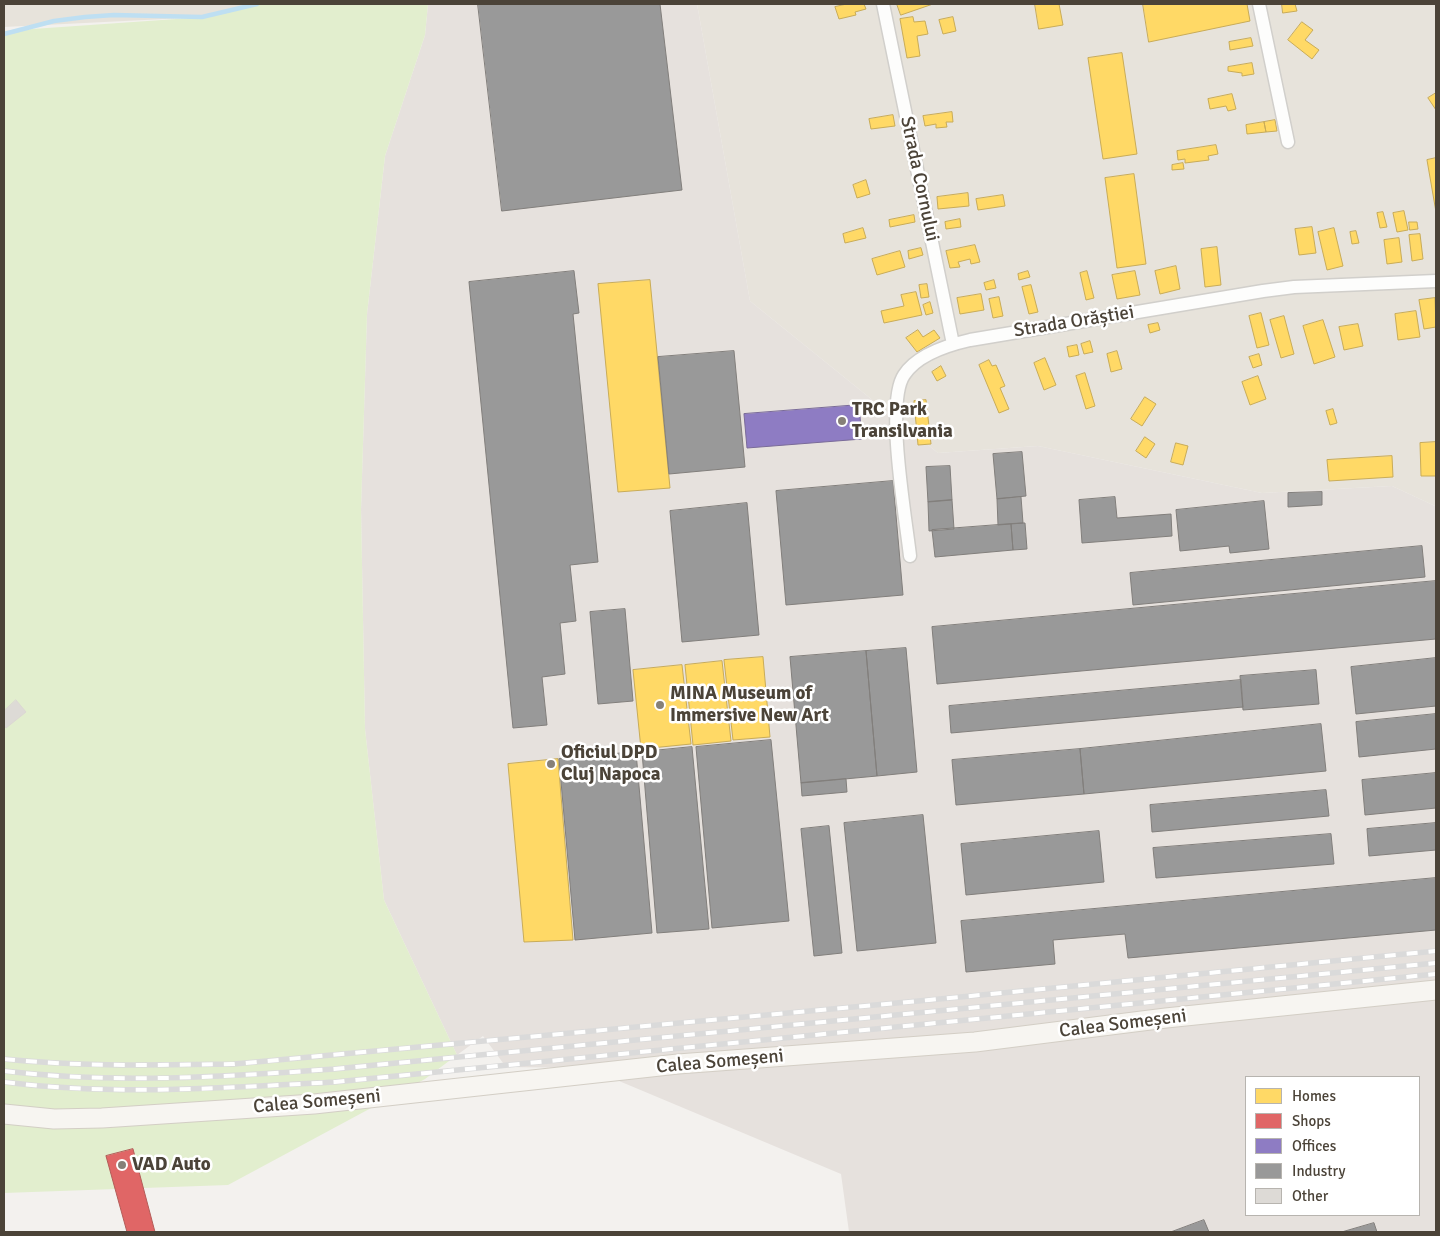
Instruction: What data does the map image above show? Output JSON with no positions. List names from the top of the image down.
{
  "streets": {
    "main road": ["Calea Someșeni"],
    "street": ["Strada Cornului", "Strada Orăștiei"]
  },
  "crossings": [
    ["Strada Cornului", "Strada Orăștiei"]
  ],
  "places": [
    "TRC Park Transilvania",
    "MINA Museum of Immersive New Art",
    "Oficiul DPD Cluj Napoca",
    "VAD Auto"
  ],
  "legend": [
    "Homes",
    "Shops",
    "Offices",
    "Industry",
    "Other"
  ]
}
